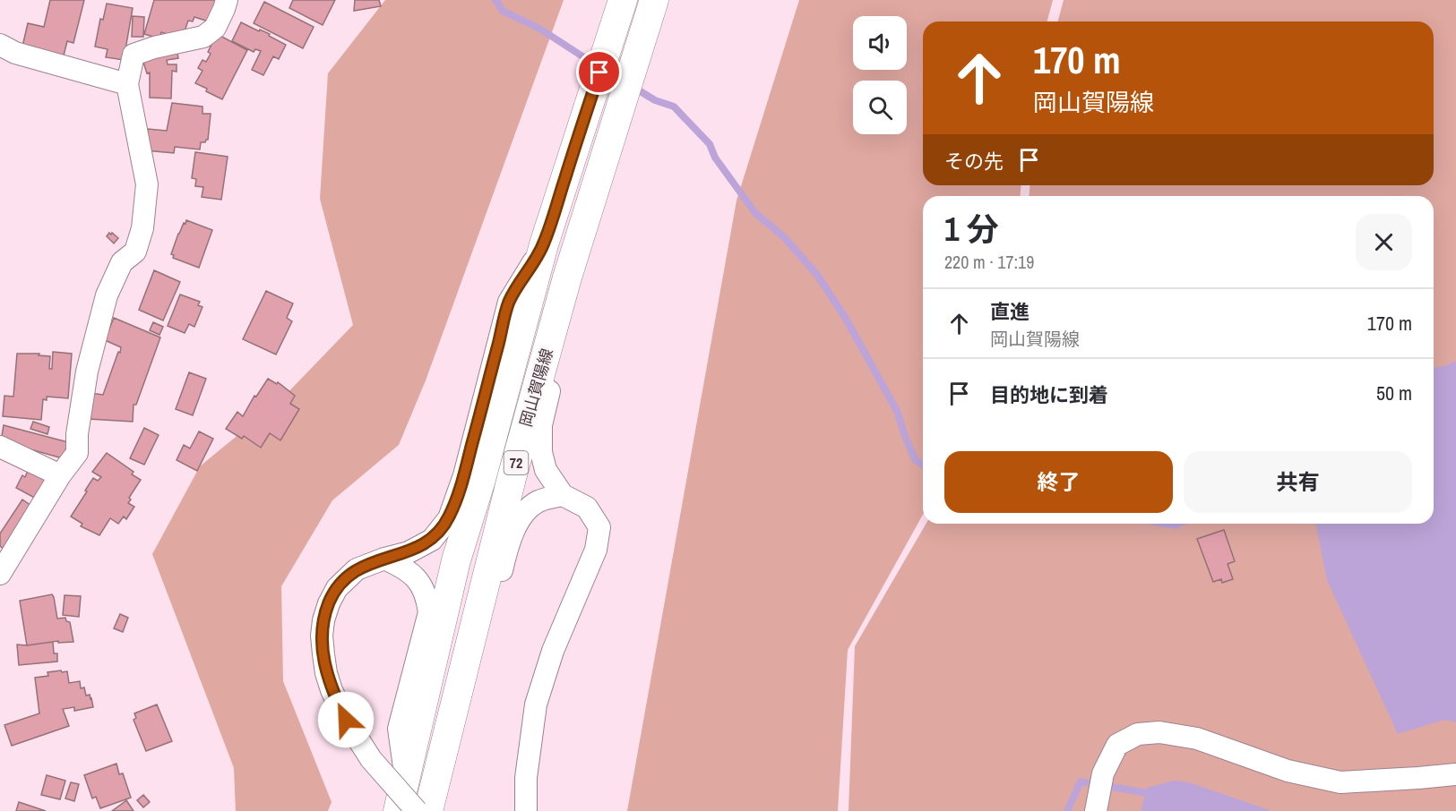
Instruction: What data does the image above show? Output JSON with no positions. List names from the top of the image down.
{
  "streets": {
    "main road": ["岡山賀陽線", "72"]
  },
  "page": {
    "turn": ["170 m", "岡山賀陽線"],
    "then": "その先",
    "heading": ["1 分", "220 m · 17:19"],
    "list": [
      {
        "name": "直進",
        "note": "岡山賀陽線",
        "value": "170 m"
      },
      {
        "name": "目的地に到着",
        "value": "50 m"
      }
    ],
    "buttons": ["終了", "共有"]
  }
}
